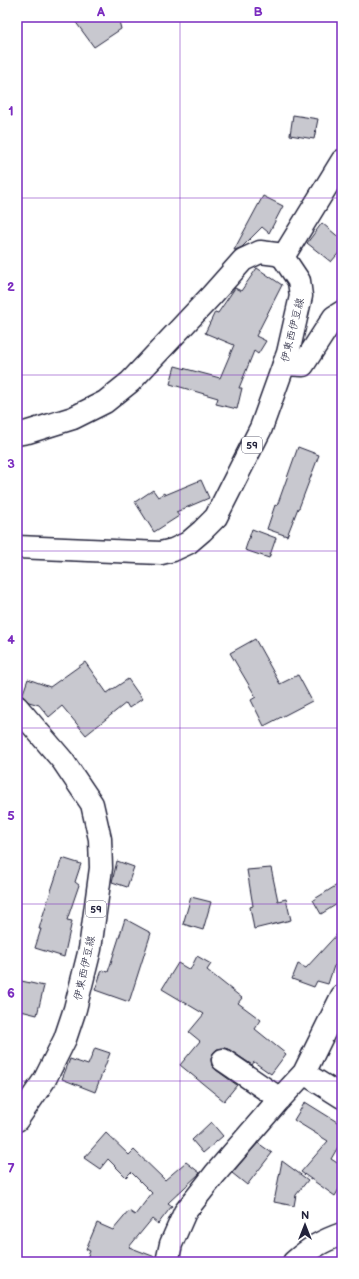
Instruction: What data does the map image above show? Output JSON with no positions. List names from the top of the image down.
{
  "streets": {
    "main road": ["伊東西伊豆線", "59"]
  },
  "north": "top",
  "grid": {
    "columns": ["A", "B"],
    "rows": [
      "1",
      "2",
      "3",
      "4",
      "5",
      "6",
      "7"
    ]
  }
}
